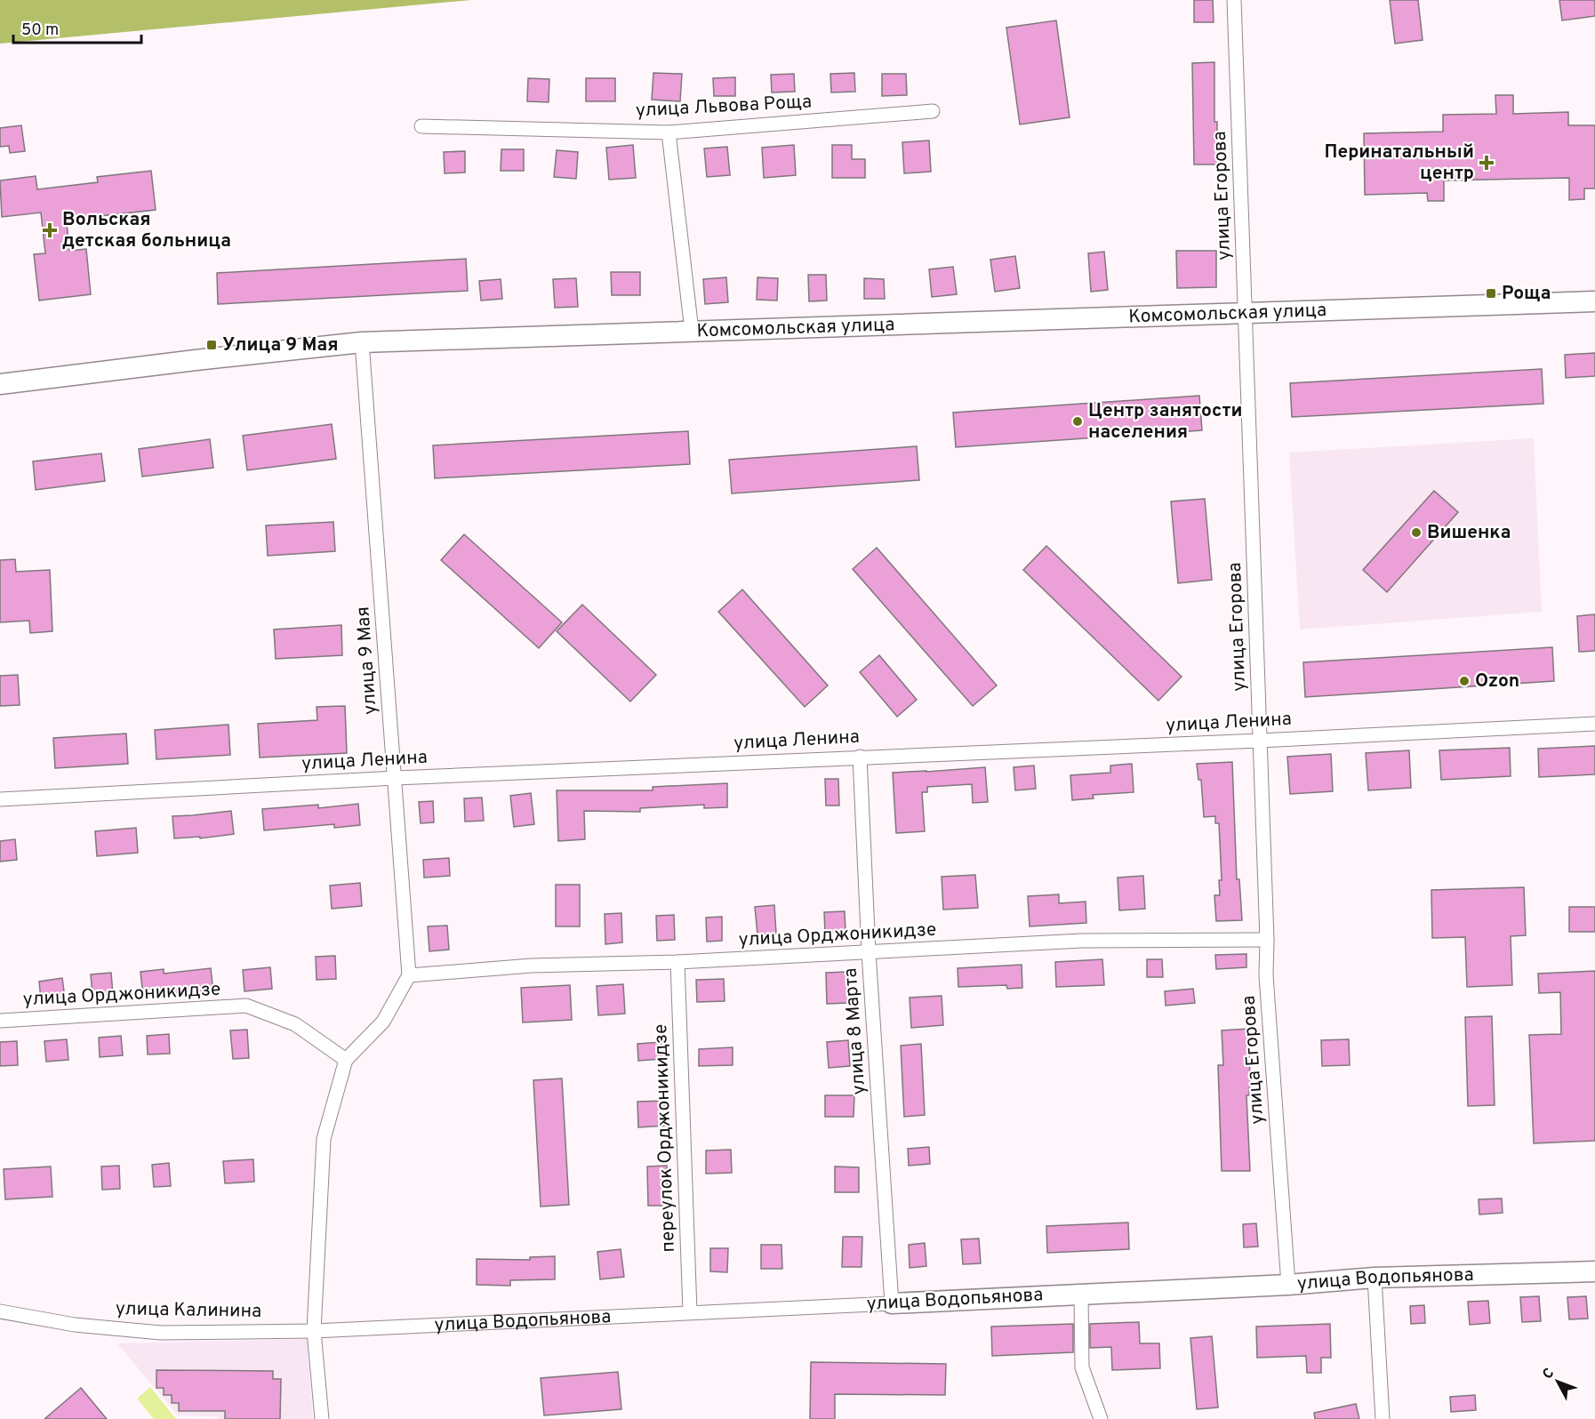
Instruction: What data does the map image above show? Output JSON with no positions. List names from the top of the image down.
{
  "streets": {
    "main road": ["Комсомольская улица", "улица Водопьянова"],
    "street": [
      "улица Львова Роща",
      "улица Егорова",
      "улица 9 Мая",
      "улица Ленина",
      "улица Орджоникидзе",
      "улица 8 Марта",
      "переулок Орджоникидзе",
      "улица Калинина"
    ]
  },
  "crossings": [
    ["улица Егорова", "Комсомольская улица"],
    ["улица Егорова", "улица Ленина"],
    ["улица Егорова", "улица Орджоникидзе"],
    ["улица Егорова", "улица Водопьянова"],
    ["Комсомольская улица", "улица 9 Мая"],
    ["улица 9 Мая", "улица Ленина"],
    ["улица 9 Мая", "улица Орджоникидзе"],
    ["улица Ленина", "улица 8 Марта"],
    ["улица Орджоникидзе", "улица 8 Марта"],
    ["улица Орджоникидзе", "переулок Орджоникидзе"],
    ["улица 8 Марта", "улица Водопьянова"],
    ["переулок Орджоникидзе", "улица Водопьянова"],
    ["улица Водопьянова", "улица Калинина"]
  ],
  "places": {
    "health": ["Перинатальный центр", "Вольская детская больница"],
    "transit": ["Роща", "Улица 9 Мая"],
    "other": ["Центр занятости населения", "Вишенка", "Ozon"]
  },
  "scale_bar": "50 m",
  "north": "top left"
}
